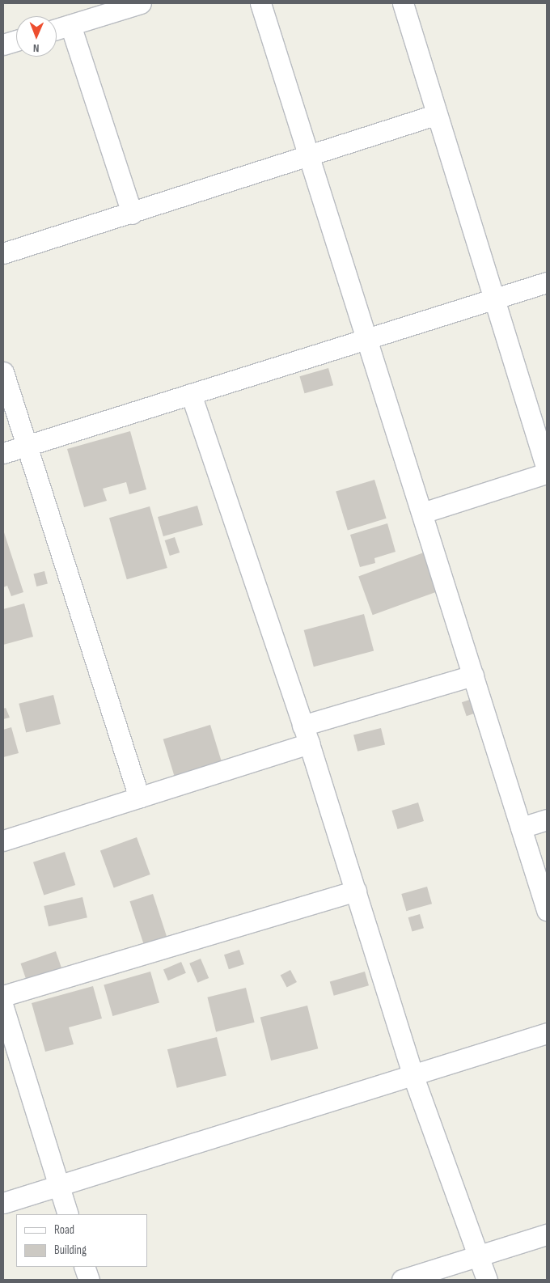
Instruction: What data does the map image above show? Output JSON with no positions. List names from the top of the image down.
{
  "legend": ["Road", "Building"],
  "north": "bottom"
}
